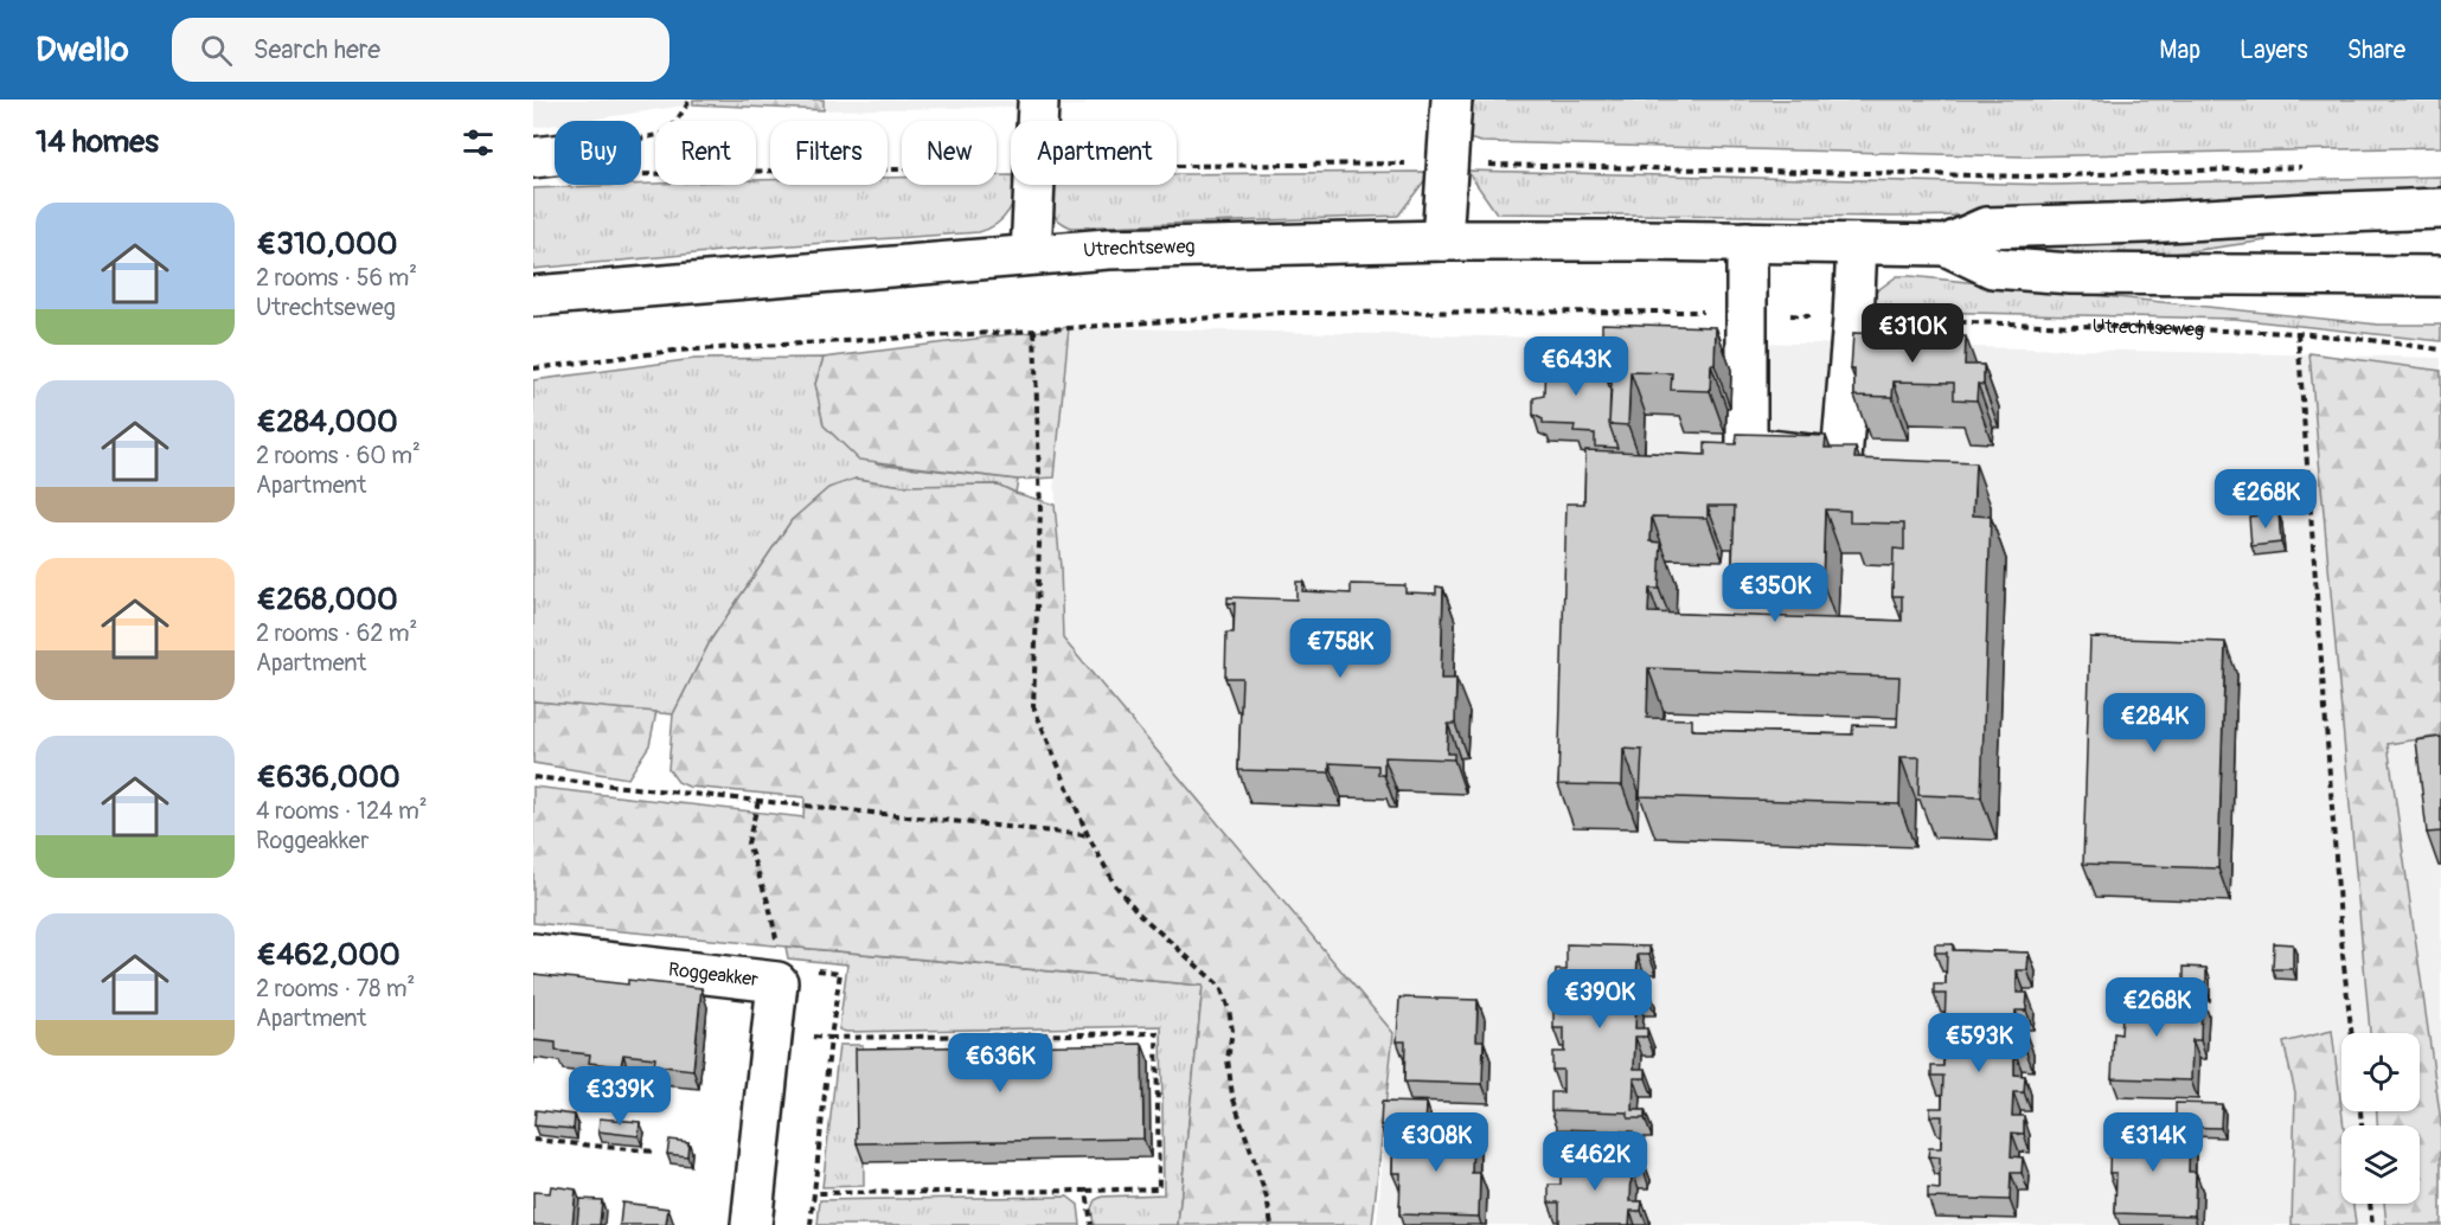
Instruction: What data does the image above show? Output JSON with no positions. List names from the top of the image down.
{
  "streets": {
    "main road": ["Utrechtseweg", "Roggeakker"]
  },
  "page": {
    "header": "Dwello",
    "search": "Search here",
    "nav": ["Map", "Layers", "Share"],
    "heading": "14 homes",
    "chip": [
      "Buy",
      "Rent",
      "Filters",
      "New",
      "Apartment"
    ],
    "list": [
      {
        "name": "€310,000",
        "note": "2 rooms · 56 m² · Utrechtseweg"
      },
      {
        "name": "€284,000",
        "note": "2 rooms · 60 m² · Apartment"
      },
      {
        "name": "€268,000",
        "note": "2 rooms · 62 m² · Apartment"
      },
      {
        "name": "€636,000",
        "note": "4 rooms · 124 m² · Roggeakker"
      },
      {
        "name": "€462,000",
        "note": "2 rooms · 78 m² · Apartment"
      }
    ],
    "price": [
      "€310K",
      "€643K",
      "€268K",
      "€350K",
      "€758K",
      "€284K",
      "€390K",
      "€268K",
      "€593K",
      "€636K",
      "€339K",
      "€308K",
      "€314K",
      "€462K"
    ]
  }
}
